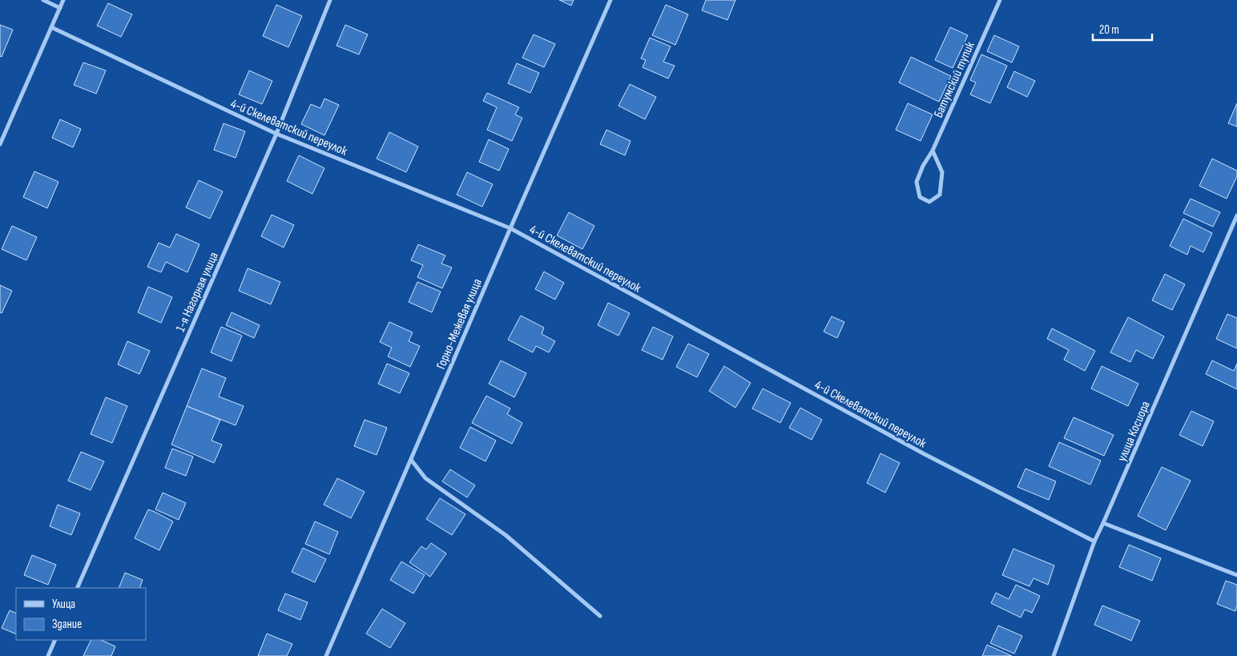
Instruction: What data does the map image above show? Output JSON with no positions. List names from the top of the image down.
{
  "streets": {
    "street": [
      "Батумский тупик",
      "4-й Скелеватский переулок",
      "1-я Нагорная улица",
      "Горно-Межевая улица",
      "улица Косиора"
    ]
  },
  "crossings": [
    ["4-й Скелеватский переулок", "1-я Нагорная улица"],
    ["4-й Скелеватский переулок", "Горно-Межевая улица"],
    ["4-й Скелеватский переулок", "улица Косиора"]
  ],
  "legend": ["Улица", "Здание"],
  "scale_bar": "20 m"
}
